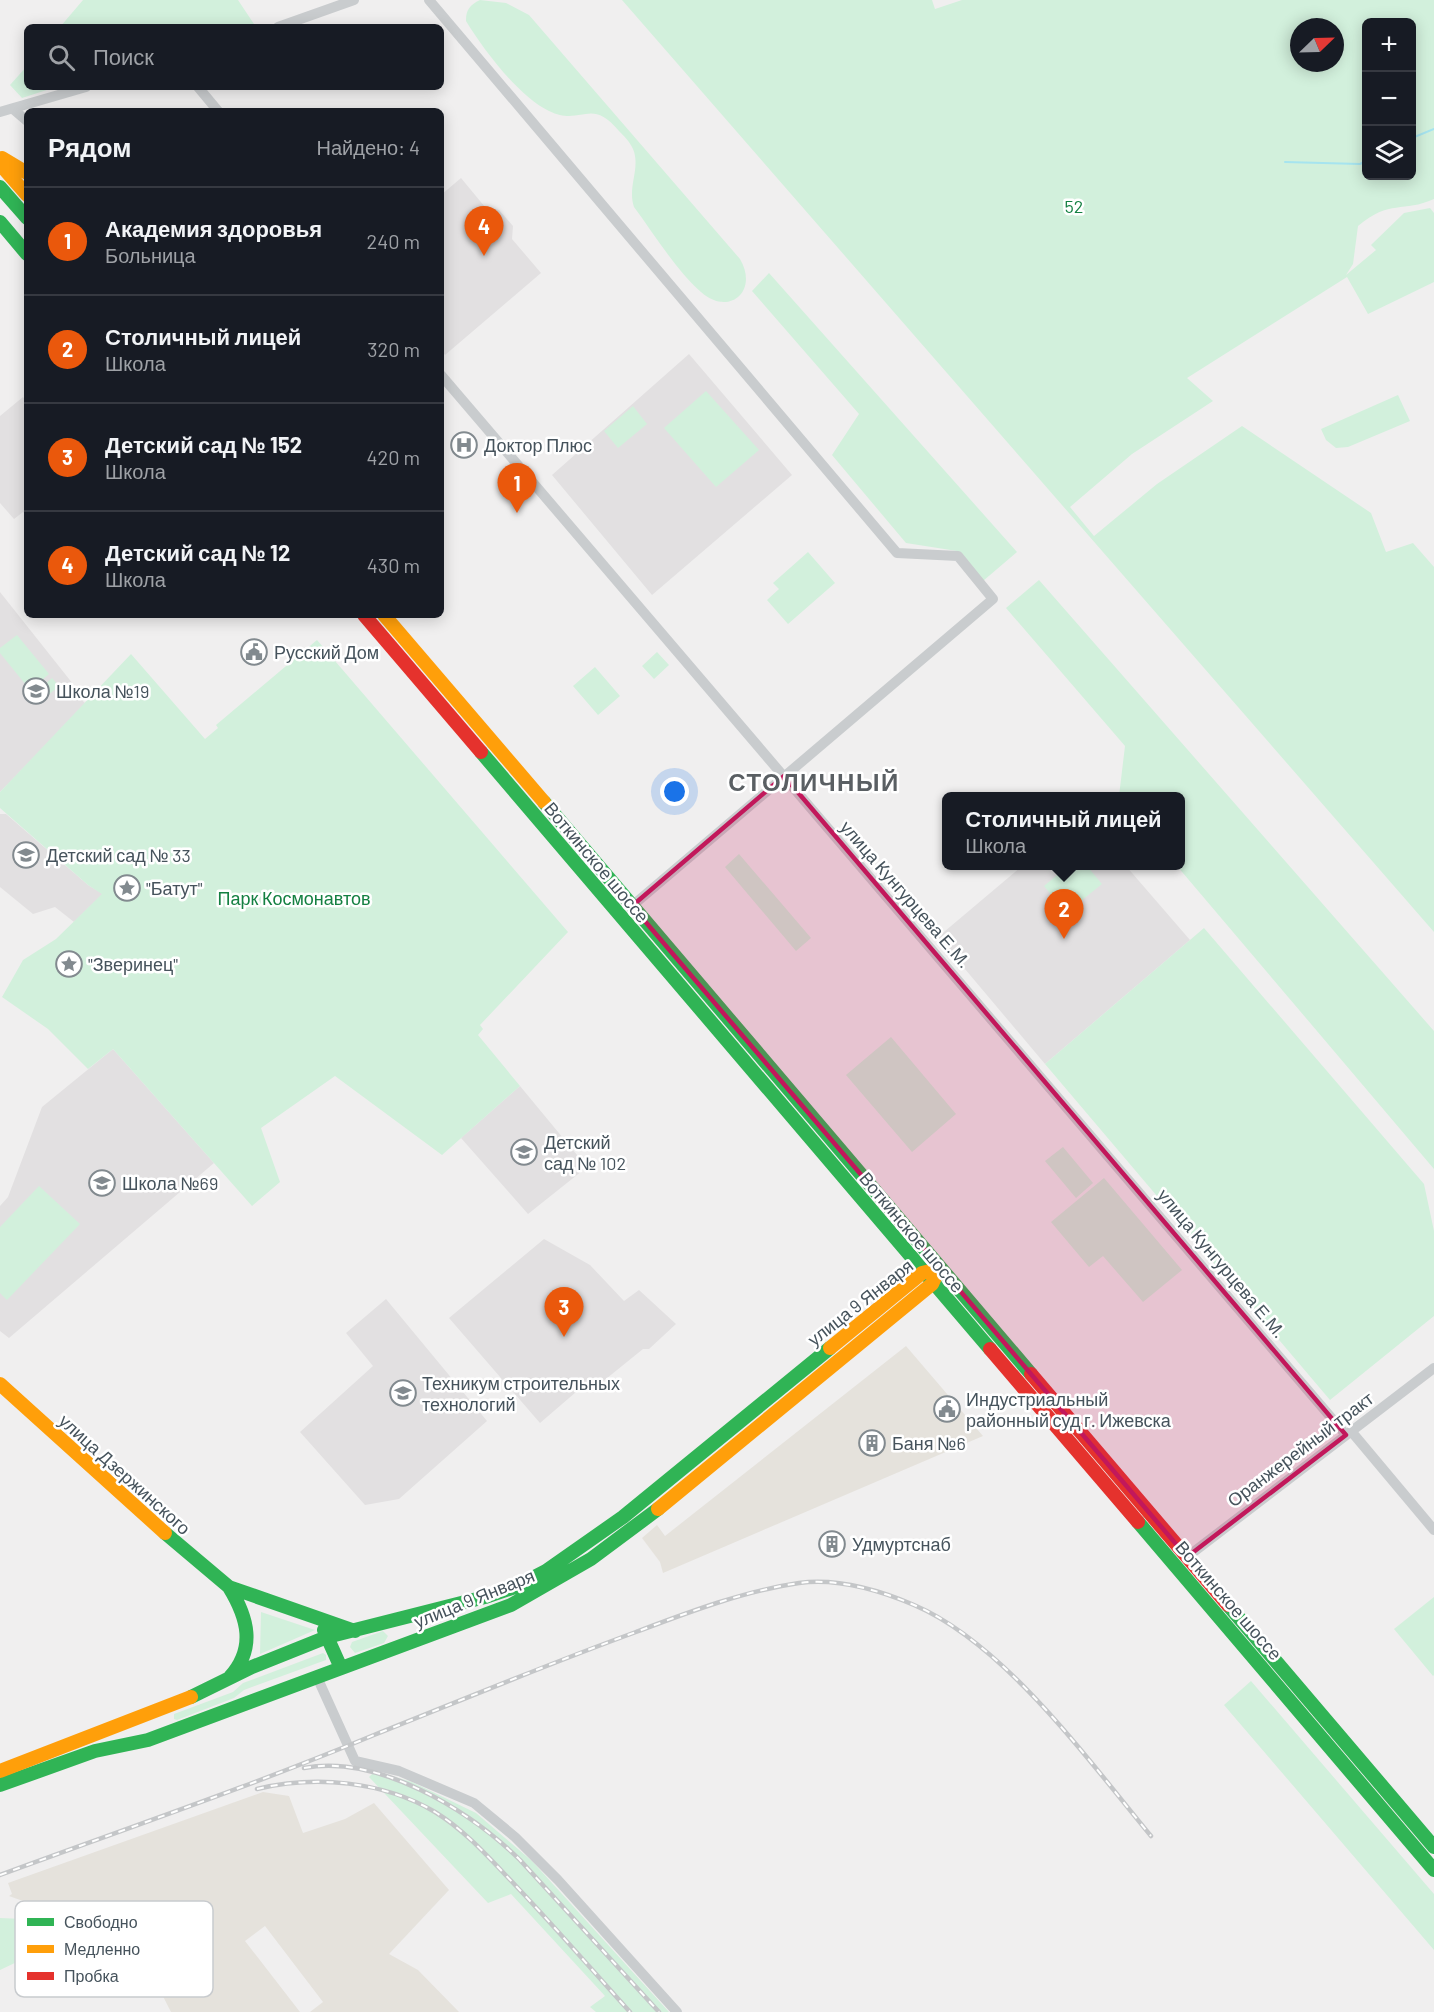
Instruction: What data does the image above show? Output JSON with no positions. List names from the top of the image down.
{
  "streets": {
    "main road": ["Воткинское шоссе", "улица 9 Января", "улица Дзержинского"],
    "street": ["улица Кунгурцева Е.М.", "Оранжерейный тракт"]
  },
  "crossings": [
    ["Воткинское шоссе", "улица 9 Января"],
    ["Воткинское шоссе", "Оранжерейный тракт"],
    ["улица Кунгурцева Е.М.", "Оранжерейный тракт"],
    ["улица 9 Января", "улица Дзержинского"]
  ],
  "districts": ["СТОЛИЧНЫЙ"],
  "parks": ["52", "Парк Космонавтов"],
  "places": {
    "hospital": ["Доктор Плюс"],
    "public building": ["Русский Дом", "Индустриальный районный суд г. Ижевска"],
    "school or university": [
      "Школа №19",
      "Детский сад № 33",
      "Детский сад № 102",
      "Школа №69",
      "Техникум строительных технологий"
    ],
    "place": ["\"Батут\"", "\"Зверинец\""],
    "building": ["Баня №6", "Удмуртснаб"]
  },
  "legend": ["Свободно", "Медленно", "Пробка"],
  "north": "top right",
  "page": {
    "map_buttons": ["+", "−"],
    "search": "Поиск",
    "heading": ["Рядом", "Найдено: 4"],
    "list": [
      {
        "mark": "1",
        "name": "Академия здоровья",
        "note": "Больница",
        "value": "240 m"
      },
      {
        "mark": "2",
        "name": "Столичный лицей",
        "note": "Школа",
        "value": "320 m"
      },
      {
        "mark": "3",
        "name": "Детский сад № 152",
        "note": "Школа",
        "value": "420 m"
      },
      {
        "mark": "4",
        "name": "Детский сад № 12",
        "note": "Школа",
        "value": "430 m"
      }
    ],
    "pins": [
      "4",
      "1",
      "2",
      "3"
    ],
    "popup": ["Столичный лицей", "Школа"]
  }
}
